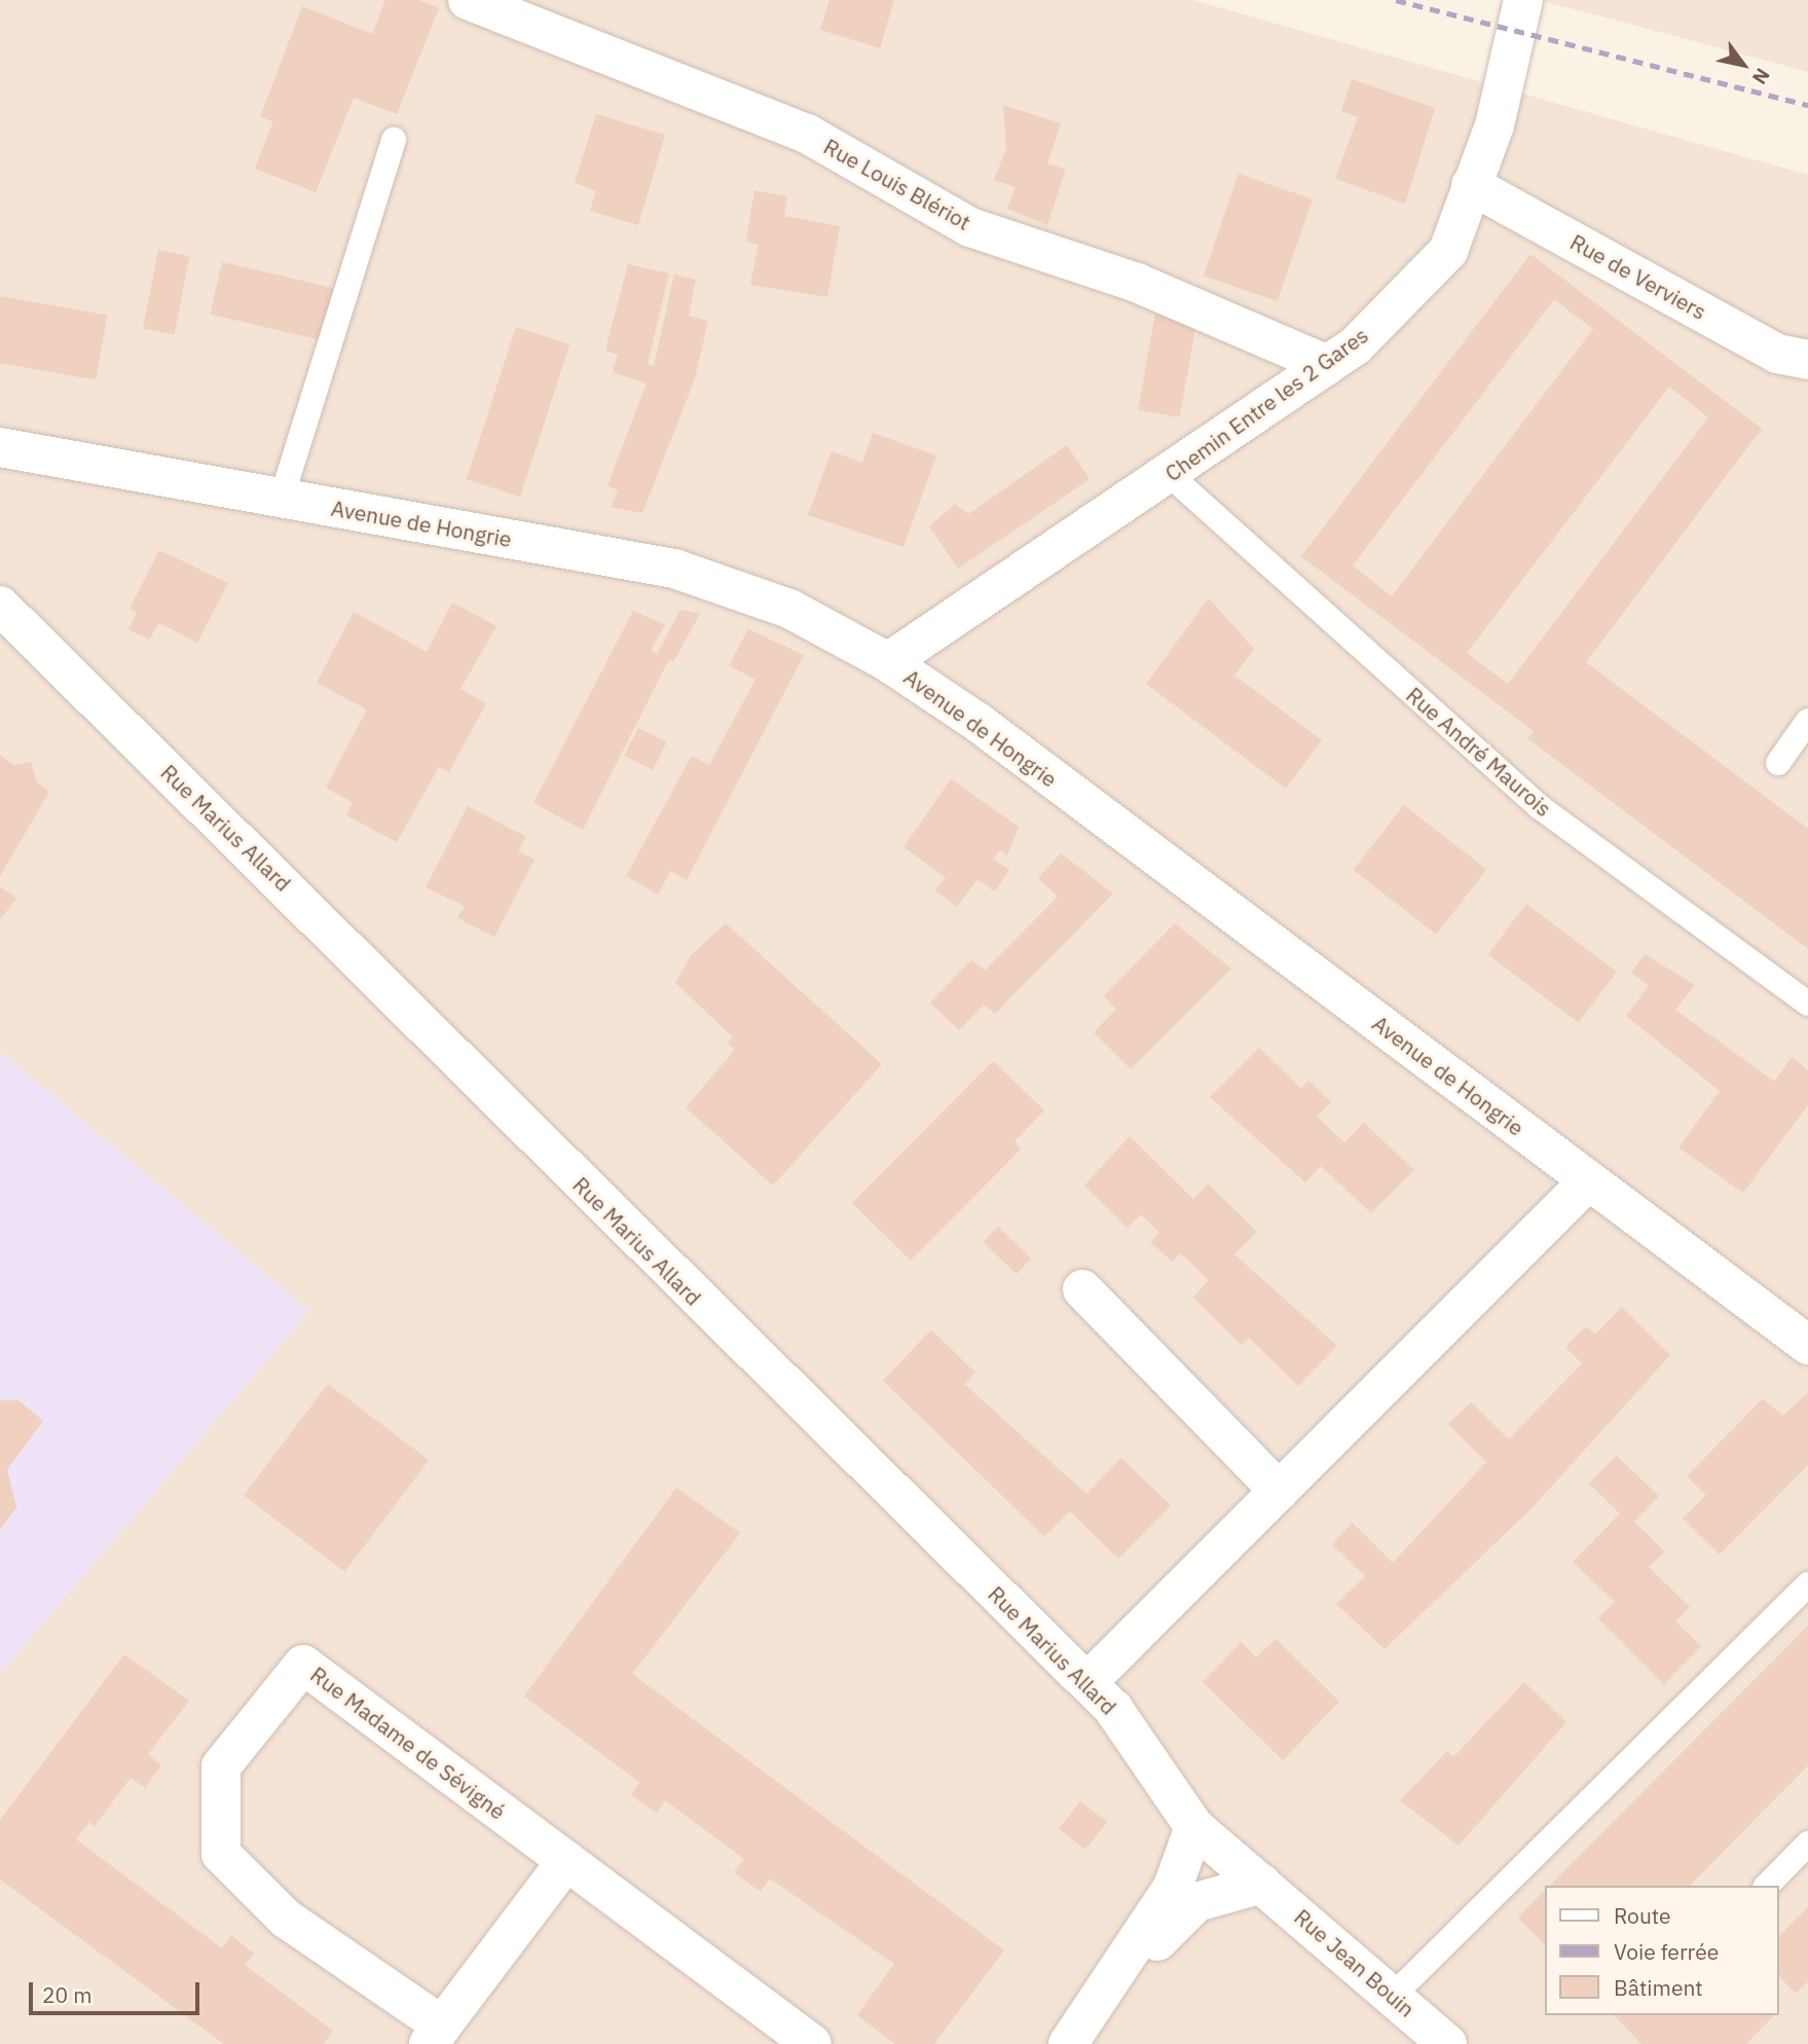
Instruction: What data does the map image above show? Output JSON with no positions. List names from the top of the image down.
{
  "streets": {
    "street": [
      "Rue Louis Blériot",
      "Rue de Verviers",
      "Chemin Entre les 2 Gares",
      "Avenue de Hongrie",
      "Rue Marius Allard",
      "Rue Madame de Sévigné",
      "Rue Jean Bouin"
    ],
    "lane": ["Rue André Maurois"]
  },
  "crossings": [
    ["Rue Louis Blériot", "Chemin Entre les 2 Gares"],
    ["Rue de Verviers", "Chemin Entre les 2 Gares"],
    ["Chemin Entre les 2 Gares", "Avenue de Hongrie"],
    ["Chemin Entre les 2 Gares", "Rue André Maurois"],
    ["Rue Marius Allard", "Rue Jean Bouin"]
  ],
  "legend": ["Route", "Voie ferrée", "Bâtiment"],
  "scale_bar": "20 m",
  "north": "bottom right"
}
